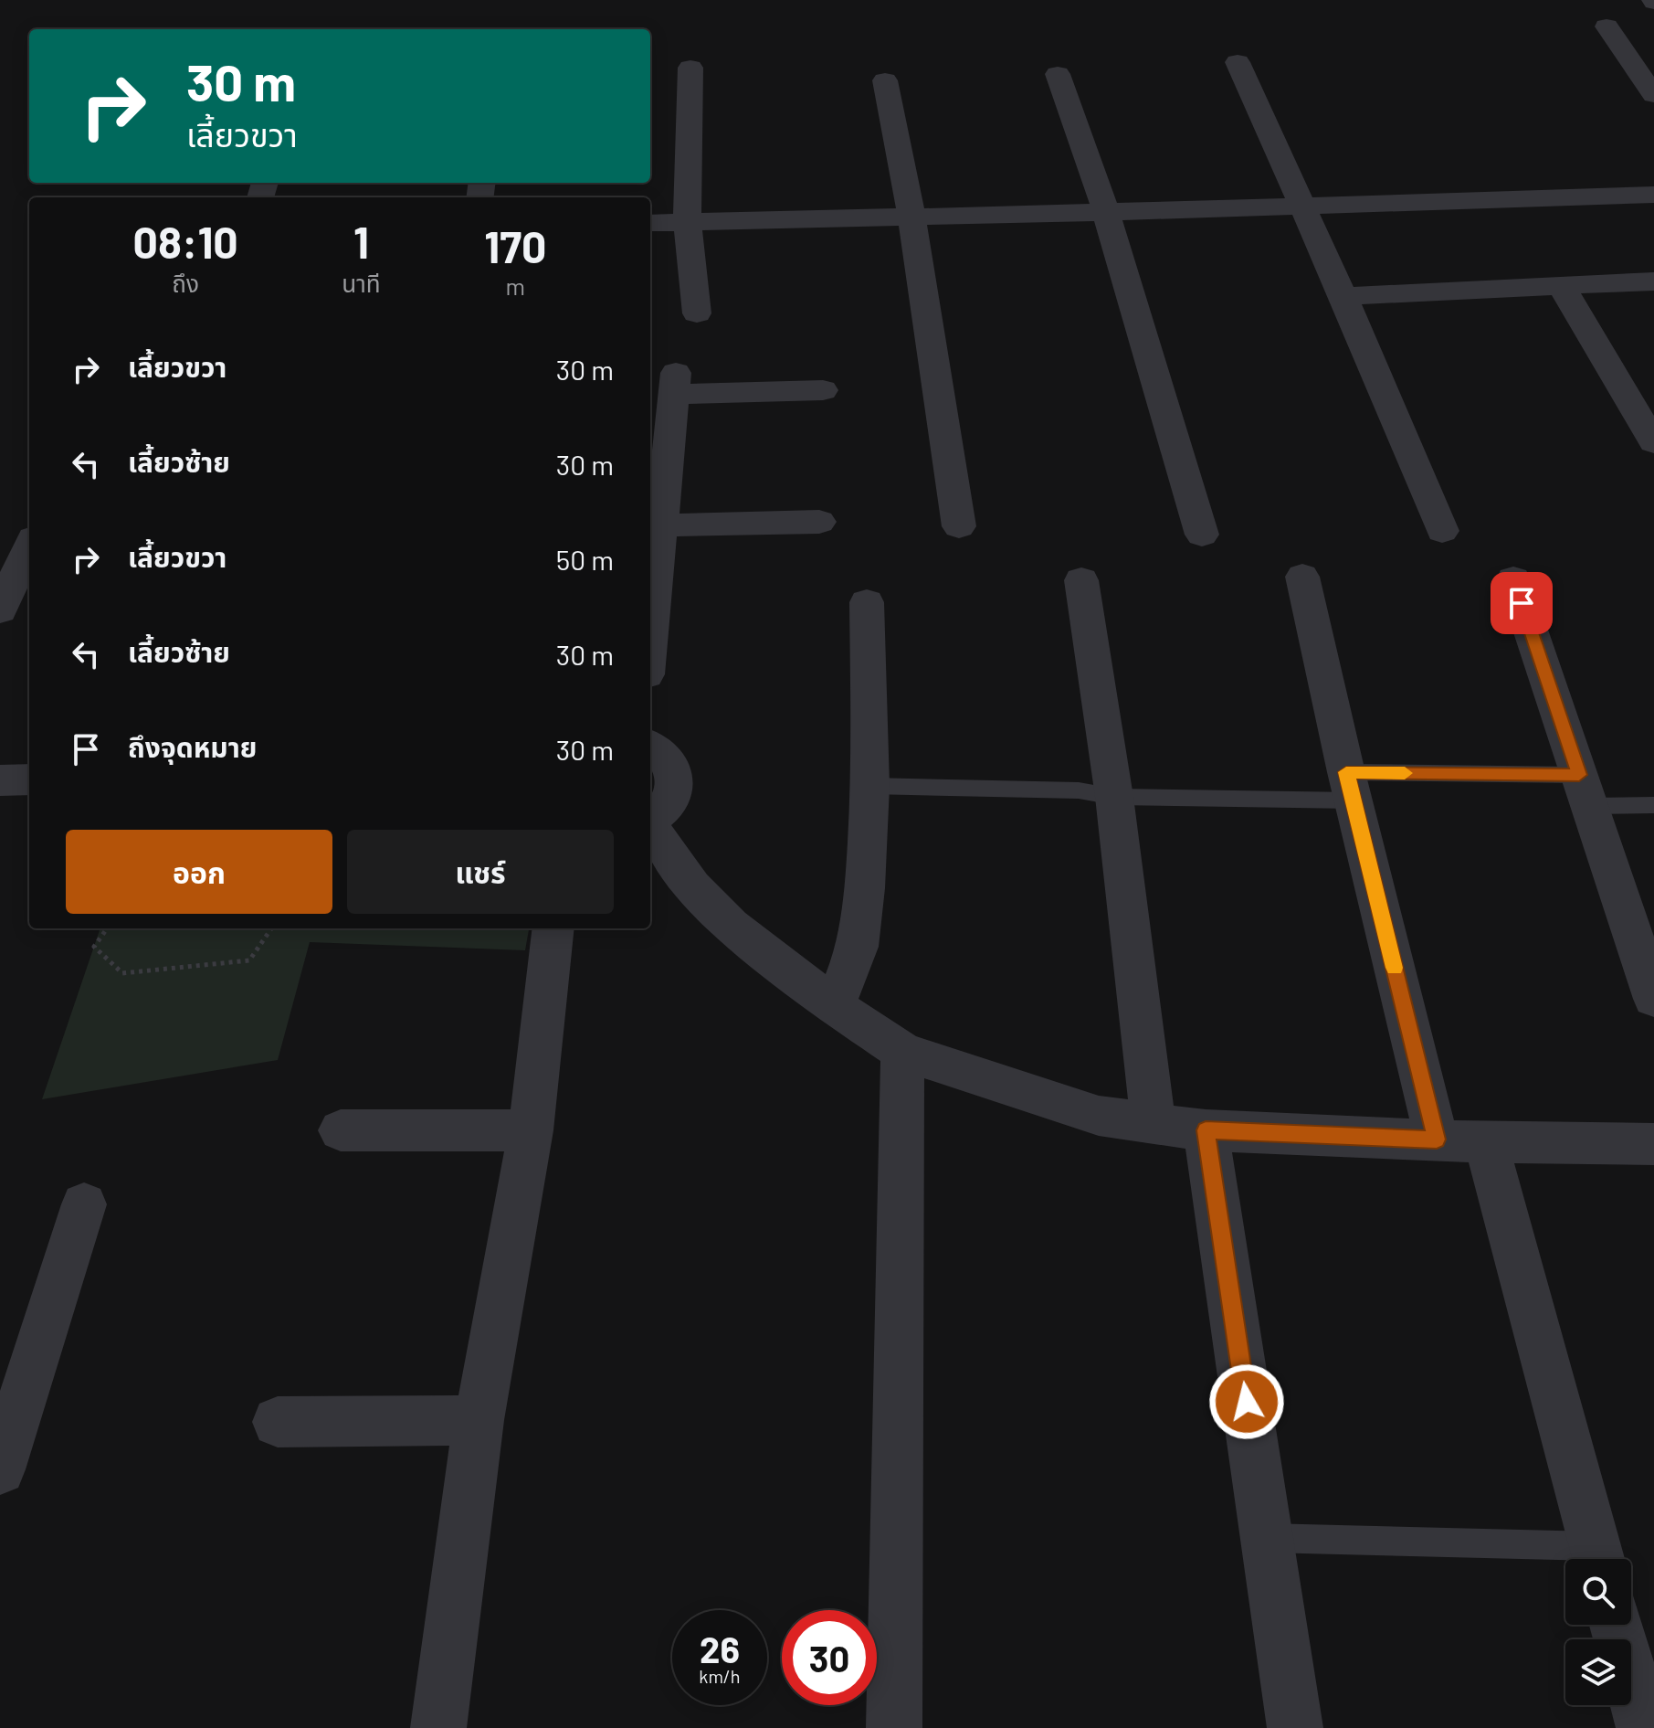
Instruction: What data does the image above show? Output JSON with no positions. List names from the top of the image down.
{
  "page": {
    "turn": ["30 m", "เลี้ยวขวา"],
    "eta": [
      "08:10",
      "ถึง",
      "1",
      "นาที",
      "170",
      "m"
    ],
    "list": [
      {
        "name": "เลี้ยวขวา",
        "value": "30 m"
      },
      {
        "name": "เลี้ยวซ้าย",
        "value": "30 m"
      },
      {
        "name": "เลี้ยวขวา",
        "value": "50 m"
      },
      {
        "name": "เลี้ยวซ้าย",
        "value": "30 m"
      },
      {
        "name": "ถึงจุดหมาย",
        "value": "30 m"
      }
    ],
    "buttons": ["ออก", "แชร์"],
    "speed": "26 km/h",
    "limit": "30"
  }
}
